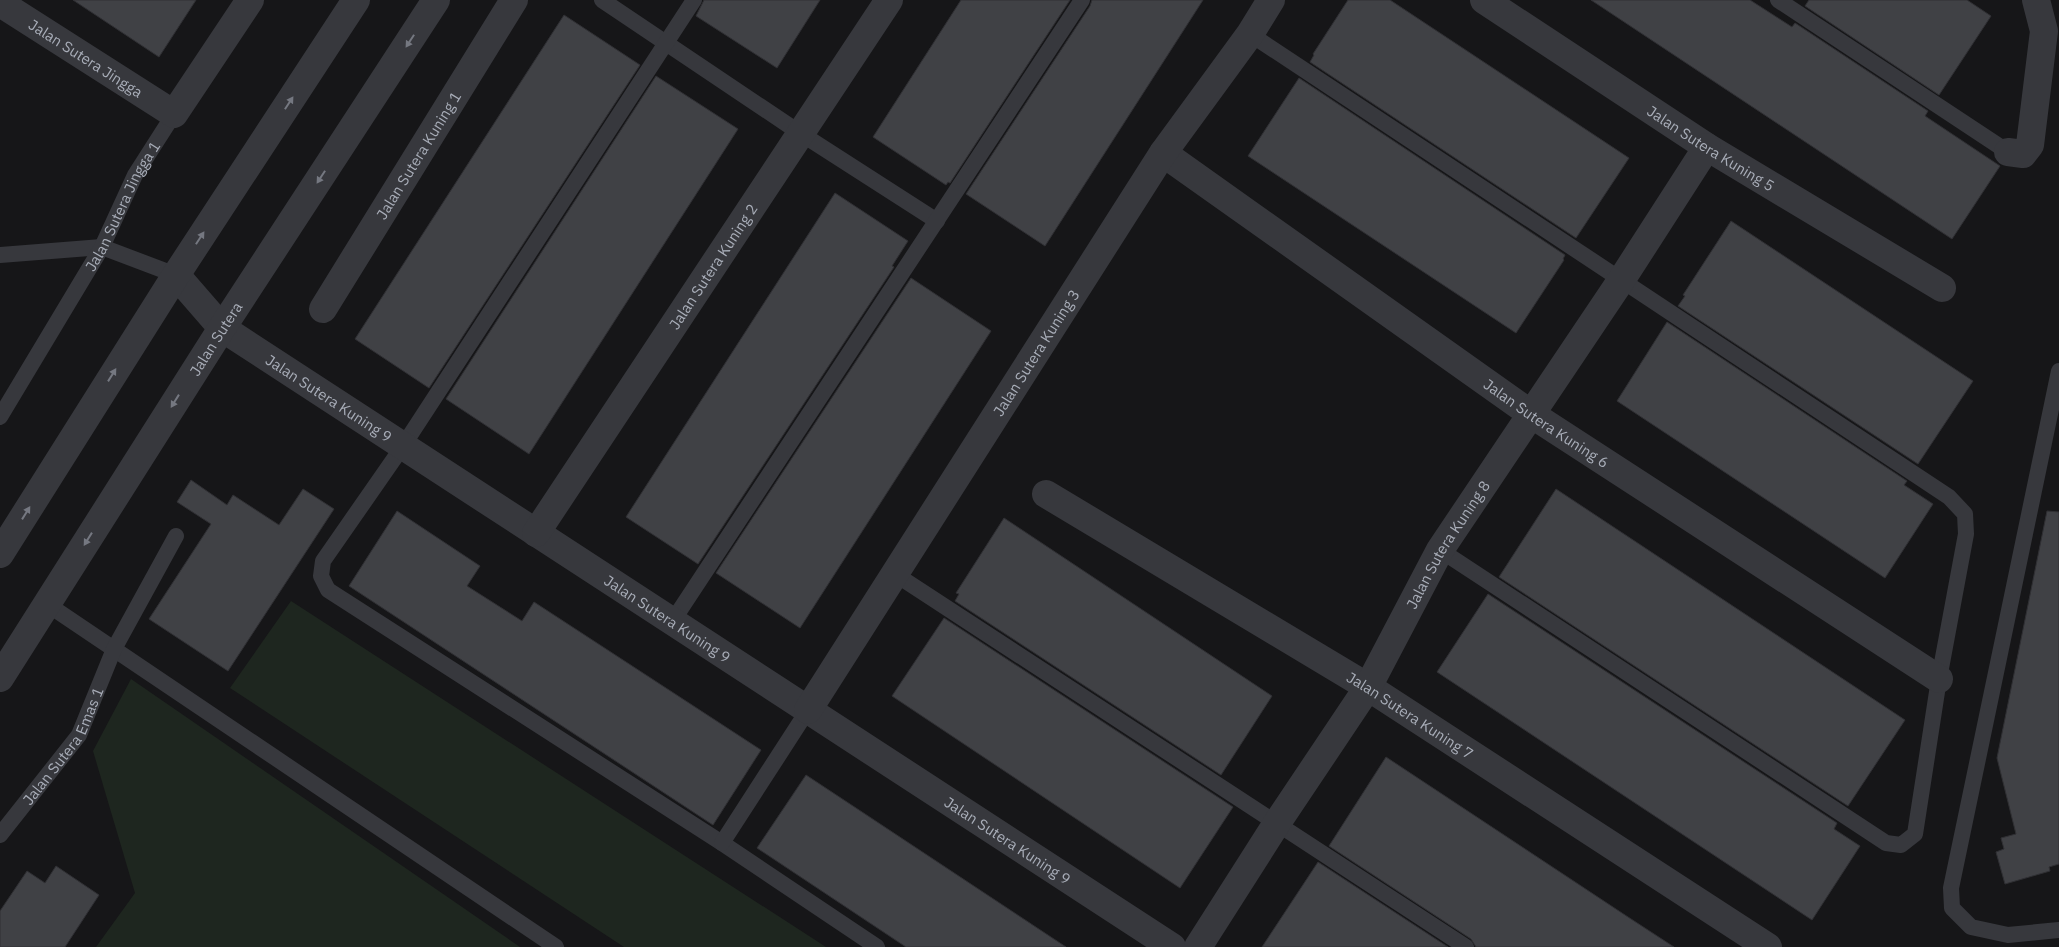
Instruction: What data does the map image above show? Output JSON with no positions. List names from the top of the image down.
{
  "streets": {
    "street": [
      "Jalan Sutera Jingga",
      "Jalan Sutera Kuning 5",
      "Jalan Sutera Kuning 1",
      "Jalan Sutera Jingga 1",
      "Jalan Sutera Kuning 2",
      "Jalan Sutera",
      "Jalan Sutera Kuning 3",
      "Jalan Sutera Kuning 9",
      "Jalan Sutera Kuning 6",
      "Jalan Sutera Kuning 8",
      "Jalan Sutera Kuning 7"
    ],
    "lane": ["Jalan Sutera Emas 1"]
  },
  "crossings": [
    ["Jalan Sutera Jingga", "Jalan Sutera Jingga 1"],
    ["Jalan Sutera Kuning 5", "Jalan Sutera Kuning 8"],
    ["Jalan Sutera Kuning 2", "Jalan Sutera Kuning 9"],
    ["Jalan Sutera", "Jalan Sutera Kuning 9"],
    ["Jalan Sutera Kuning 3", "Jalan Sutera Kuning 9"],
    ["Jalan Sutera Kuning 3", "Jalan Sutera Kuning 6"],
    ["Jalan Sutera Kuning 6", "Jalan Sutera Kuning 8"],
    ["Jalan Sutera Kuning 8", "Jalan Sutera Kuning 7"]
  ]
}
